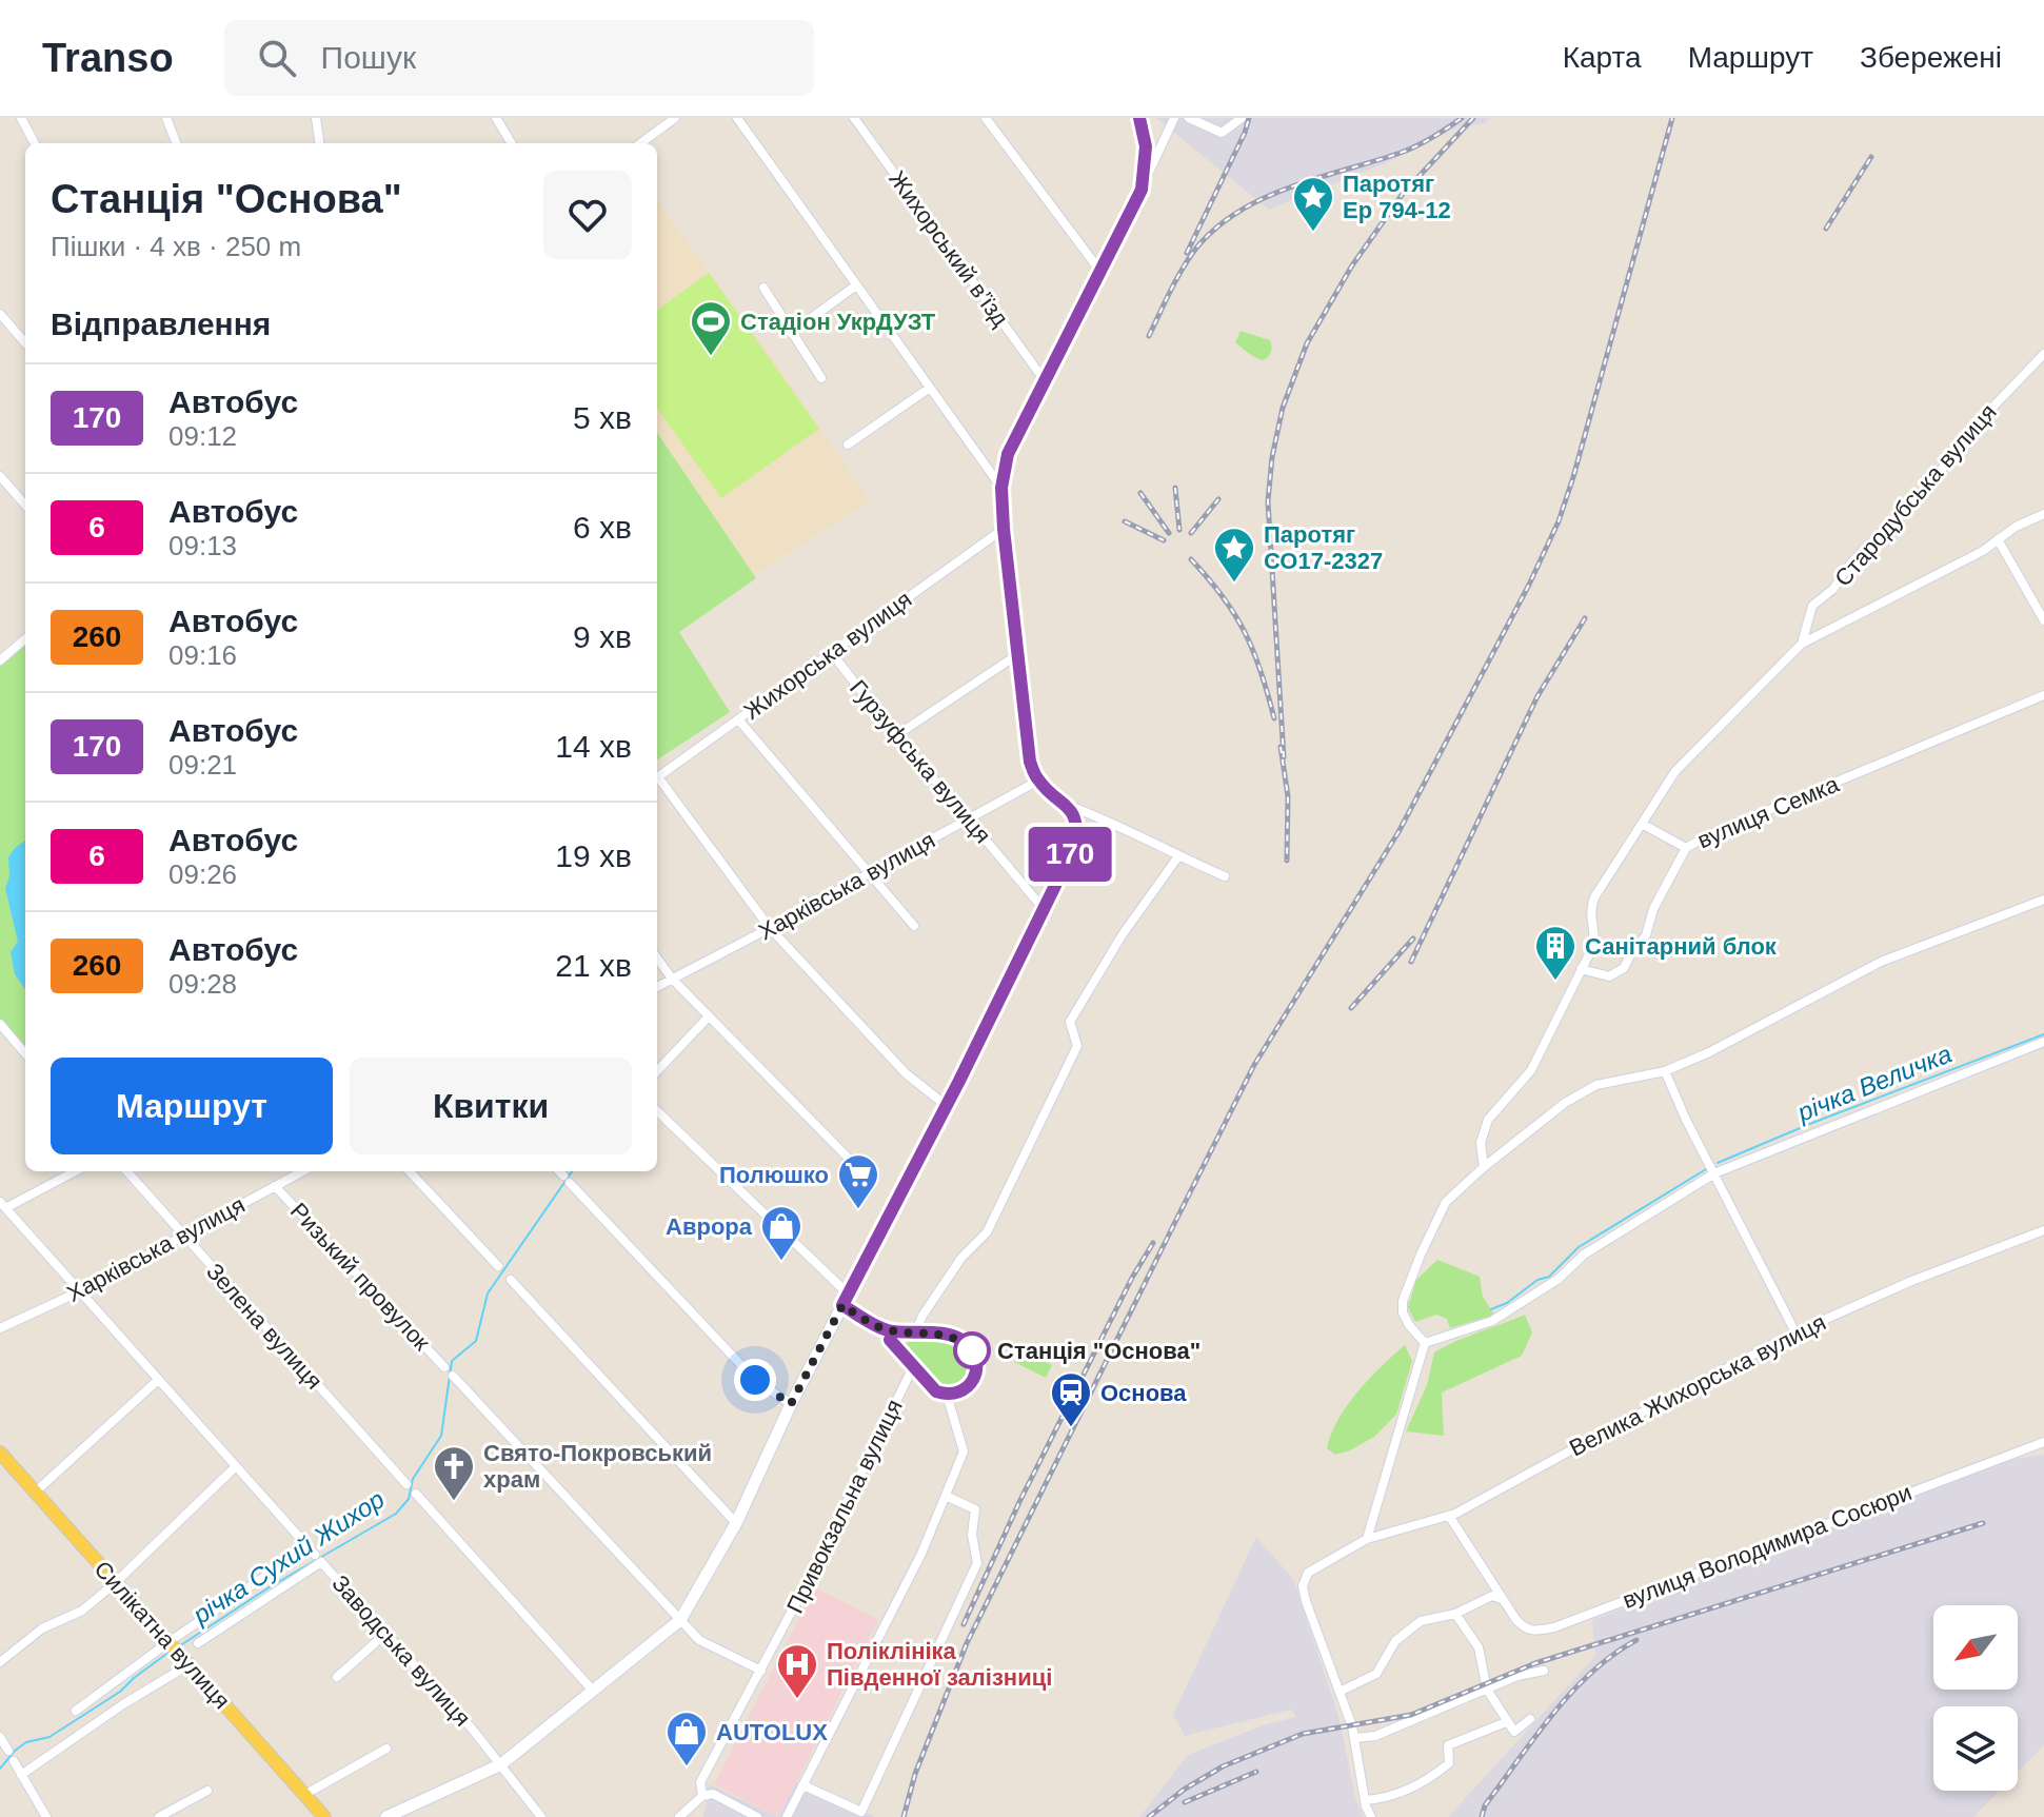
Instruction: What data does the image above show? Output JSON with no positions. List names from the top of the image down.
{
  "streets": {
    "main road": ["Силікатна вулиця"],
    "street": [
      "Жихорський в’їзд",
      "Стародубська вулиця",
      "Жихорська вулиця",
      "Гурзуфська вулиця",
      "вулиця Семка",
      "Харківська вулиця",
      "Ризький провулок",
      "Зелена вулиця",
      "Велика Жихорська вулиця",
      "Привокзальна вулиця",
      "вулиця Володимира Сосюри",
      "Заводська вулиця"
    ]
  },
  "crossings": [
    ["Жихорська вулиця", "Гурзуфська вулиця"],
    ["Гурзуфська вулиця", "Харківська вулиця"],
    ["Харківська вулиця", "Ризький провулок"],
    ["Харківська вулиця", "Зелена вулиця"]
  ],
  "water": ["річка Величка", "річка Сухий Жихор"],
  "places": {
    "place": ["Паротяг Ер 794-12", "Паротяг СО17-2327"],
    "sports": ["Стадіон УкрДУЗТ"],
    "building": ["Санітарний блок"],
    "supermarket": ["Полюшко"],
    "shop": ["Аврора", "AUTOLUX"],
    "other": ["Станція \"Основа\""],
    "station": ["Основа"],
    "church": ["Свято-Покровський храм"],
    "hospital": ["Поліклініка Південної залізниці"]
  },
  "lines": ["bus line 170"],
  "north": "bottom left",
  "page": {
    "header": "Transo",
    "search": "Пошук",
    "nav": ["Карта", "Маршрут", "Збережені"],
    "on_map": "170",
    "heading": [
      ["Станція \"Основа\"", "Пішки · 4 хв · 250 m"],
      "Відправлення"
    ],
    "list": [
      {
        "mark": "170",
        "name": "Автобус",
        "note": "09:12",
        "value": "5 хв"
      },
      {
        "mark": "6",
        "name": "Автобус",
        "note": "09:13",
        "value": "6 хв"
      },
      {
        "mark": "260",
        "name": "Автобус",
        "note": "09:16",
        "value": "9 хв"
      },
      {
        "mark": "170",
        "name": "Автобус",
        "note": "09:21",
        "value": "14 хв"
      },
      {
        "mark": "6",
        "name": "Автобус",
        "note": "09:26",
        "value": "19 хв"
      },
      {
        "mark": "260",
        "name": "Автобус",
        "note": "09:28",
        "value": "21 хв"
      }
    ],
    "buttons": ["Маршрут", "Квитки"]
  }
}
